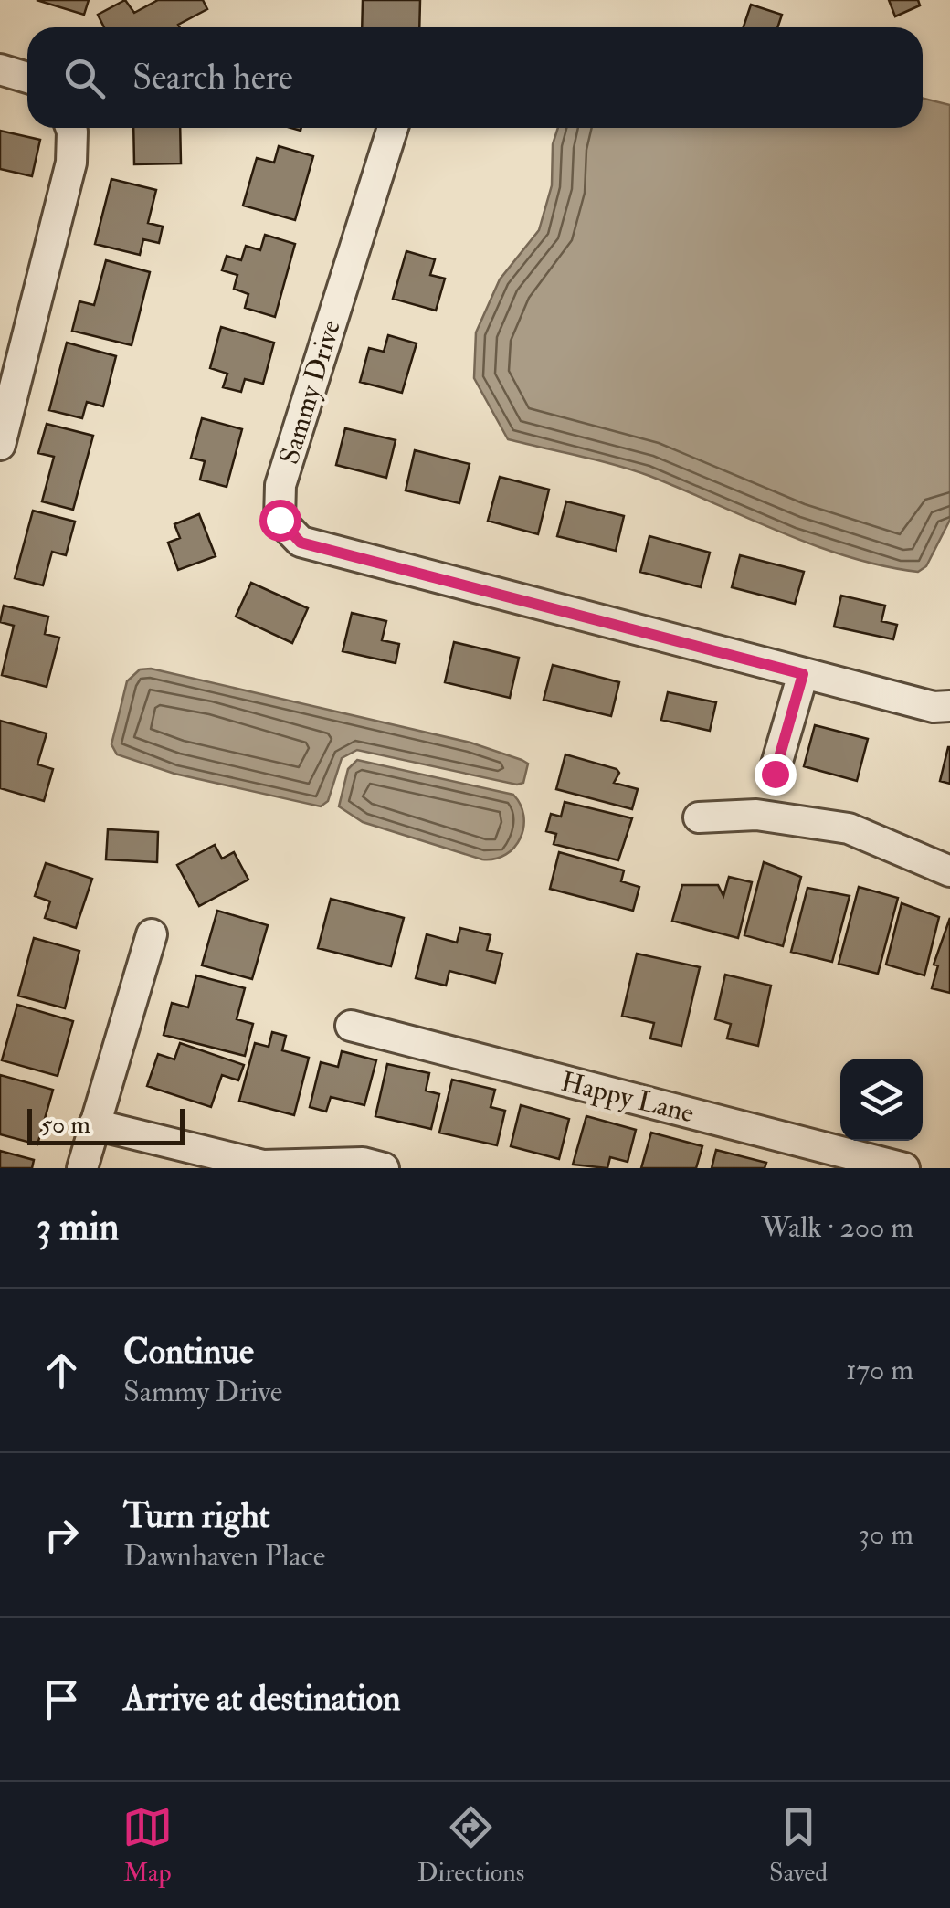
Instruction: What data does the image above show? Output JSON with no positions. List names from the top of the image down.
{
  "streets": {
    "street": ["Sammy Drive", "Happy Lane"]
  },
  "scale_bar": "50 m",
  "page": {
    "search": "Search here",
    "scale": "50 m",
    "heading": ["3 min", "Walk · 200 m"],
    "list": [
      ["Continue", "Sammy Drive", "170 m"],
      ["Turn right", "Dawnhaven Place", "30 m"],
      "Arrive at destination"
    ],
    "nav": ["Map", "Directions", "Saved"]
  }
}
